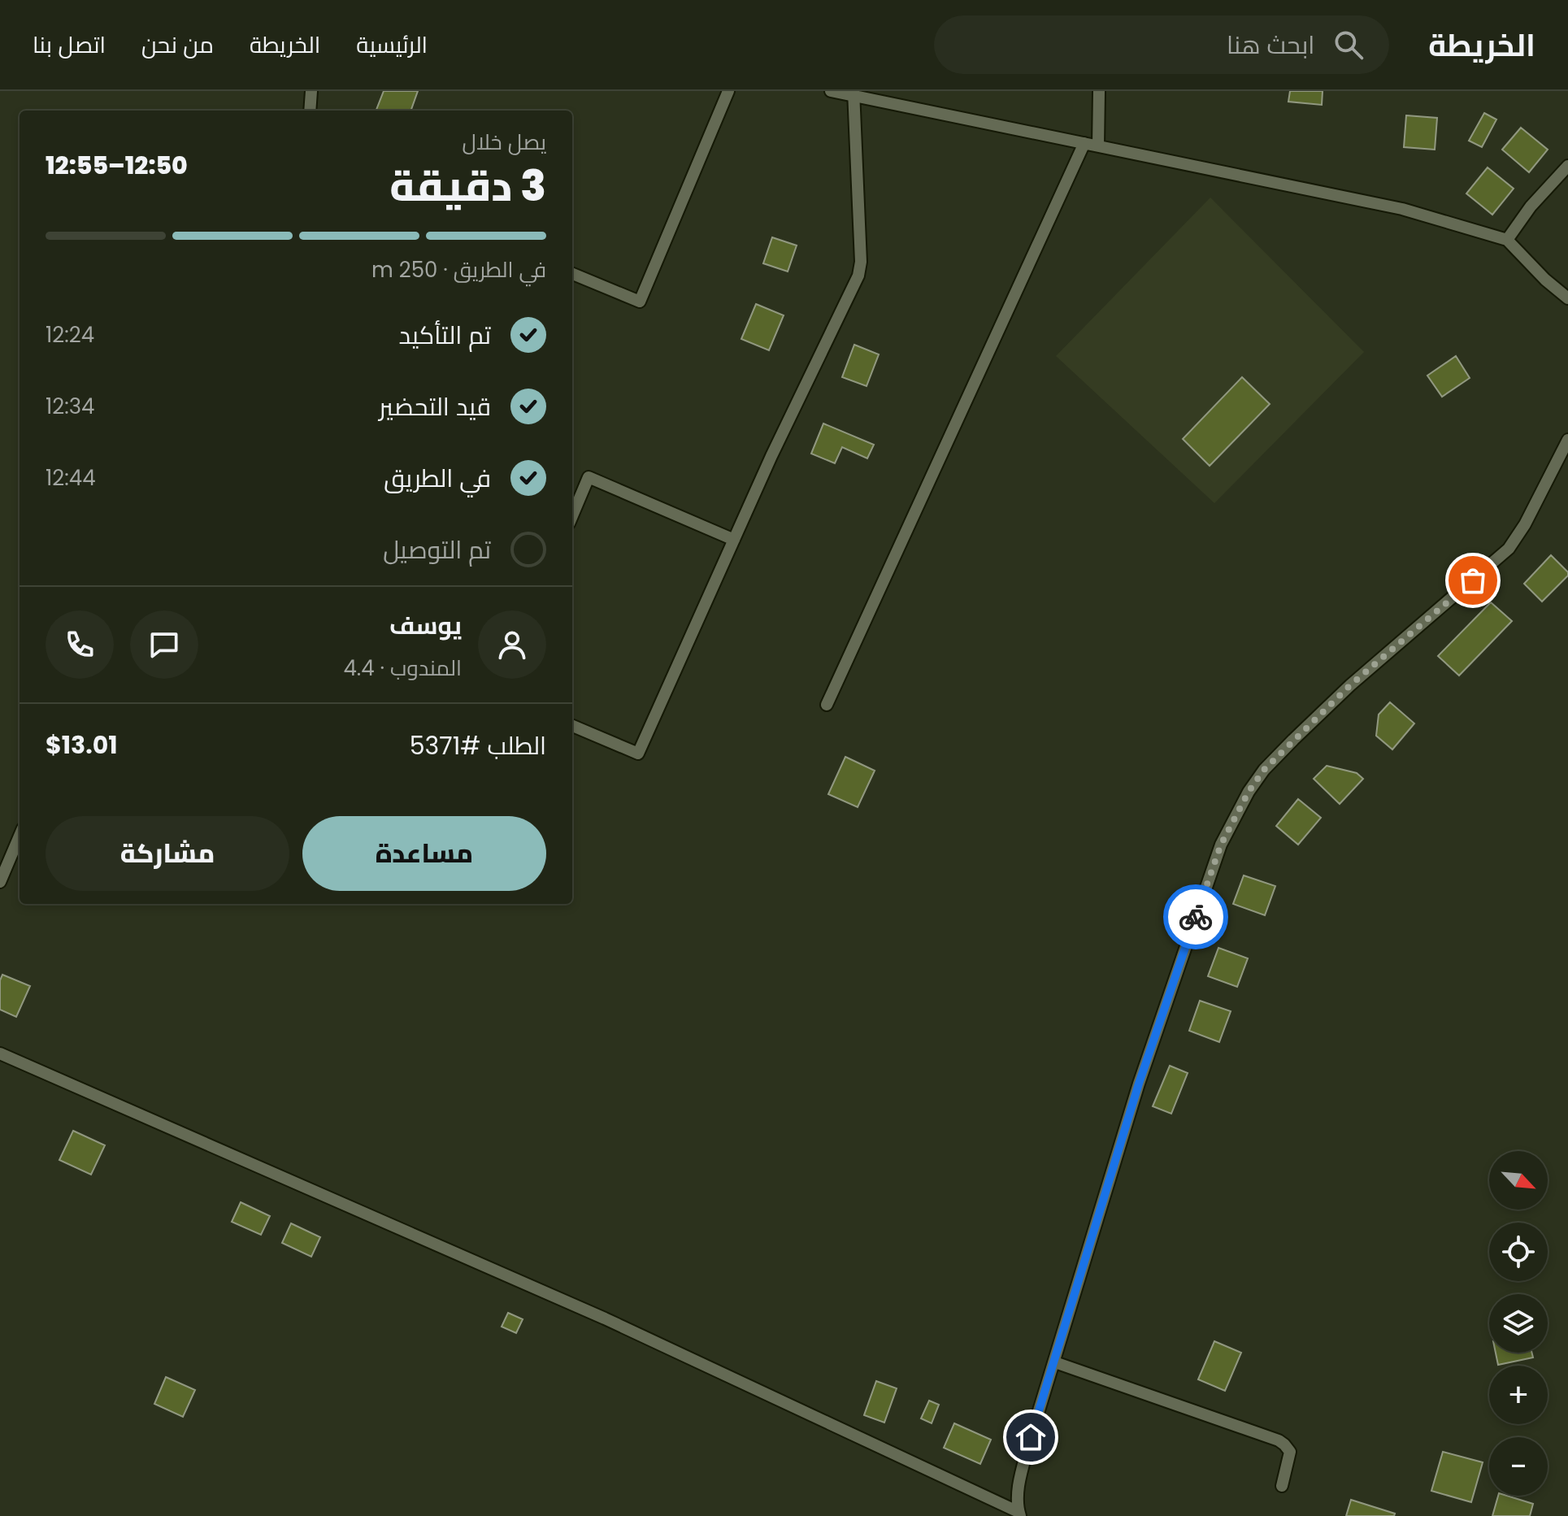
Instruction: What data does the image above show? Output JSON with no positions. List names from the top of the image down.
{
  "north": "bottom right",
  "page": {
    "header": "الخريطة",
    "search": "ابحث هنا",
    "nav": [
      "الرئيسية",
      "الخريطة",
      "من نحن",
      "اتصل بنا"
    ],
    "heading": ["3 دقيقة", "يصل خلال", "12:50–12:55"],
    "panel": [
      "يوسف",
      "المندوب · 4.4",
      "الطلب #5371",
      "$13.01"
    ],
    "bar": "في الطريق · 250 m",
    "list": [
      ["تم التأكيد", "12:24"],
      ["قيد التحضير", "12:34"],
      ["في الطريق", "12:44"],
      "تم التوصيل"
    ],
    "buttons": ["مساعدة", "مشاركة"],
    "map_buttons": ["+", "−"]
  }
}
